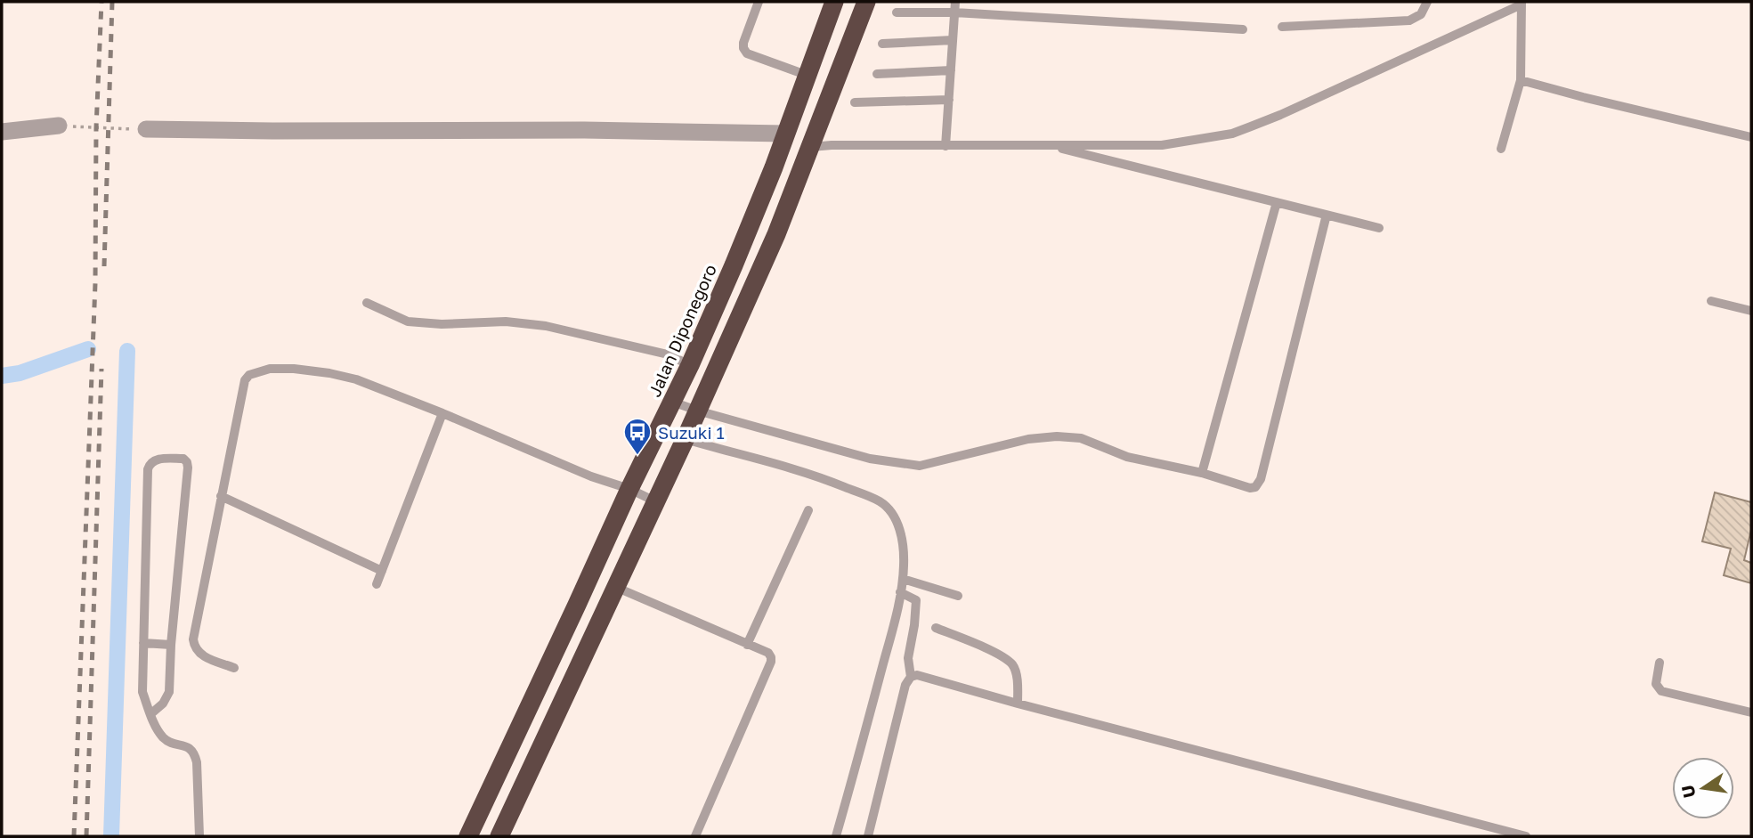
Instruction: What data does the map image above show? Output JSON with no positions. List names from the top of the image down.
{
  "streets": {
    "highway": ["Jalan Diponegoro"]
  },
  "places": {
    "bus stop": ["Suzuki 1"]
  },
  "north": "left"
}
